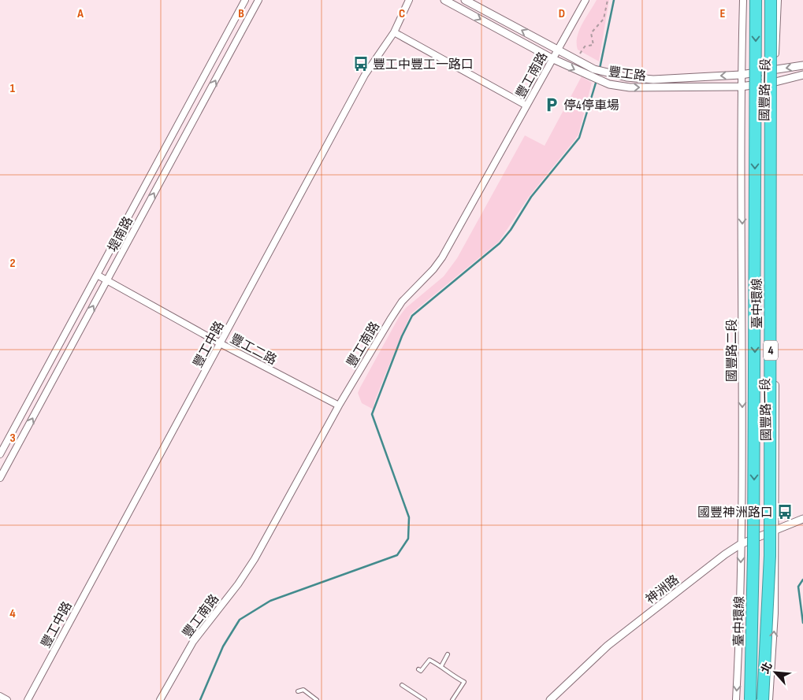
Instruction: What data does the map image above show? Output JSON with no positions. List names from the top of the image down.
{
  "streets": {
    "highway": ["臺中環線", "4"],
    "street": [
      "豐工路",
      "豐工南路",
      "國豐路一段",
      "堤南路",
      "豐工中路",
      "豐工二路",
      "國豐路二段",
      "神洲路"
    ]
  },
  "crossings": [
    ["豐工路", "豐工南路"],
    ["豐工路", "國豐路一段"],
    ["豐工路", "國豐路二段"],
    ["豐工南路", "豐工二路"],
    ["國豐路一段", "神洲路"],
    ["堤南路", "豐工二路"],
    ["豐工中路", "豐工二路"],
    ["國豐路二段", "神洲路"]
  ],
  "one_way": ["國豐路二段"],
  "places": {
    "bus stop": ["豐工中豐工一路口", "國豐神洲路口"],
    "parking": ["停4停車場"]
  },
  "north": "top left",
  "grid": {
    "columns": [
      "A",
      "B",
      "C",
      "D",
      "E"
    ],
    "rows": [
      "1",
      "2",
      "3",
      "4"
    ]
  }
}
